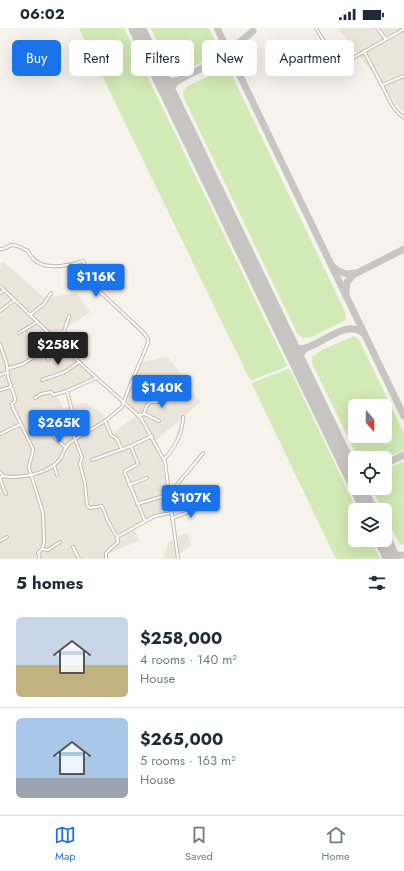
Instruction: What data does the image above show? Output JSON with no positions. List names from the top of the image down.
{
  "north": "bottom",
  "page": {
    "status": "06:02",
    "chip": [
      "Buy",
      "Rent",
      "Filters",
      "New",
      "Apartment"
    ],
    "price": [
      "$116K",
      "$258K",
      "$140K",
      "$265K",
      "$107K"
    ],
    "heading": "5 homes",
    "list": [
      {
        "name": "$258,000",
        "note": "4 rooms · 140 m² · House"
      },
      {
        "name": "$265,000",
        "note": "5 rooms · 163 m² · House"
      }
    ],
    "tabs": ["Map", "Saved", "Home"]
  }
}
